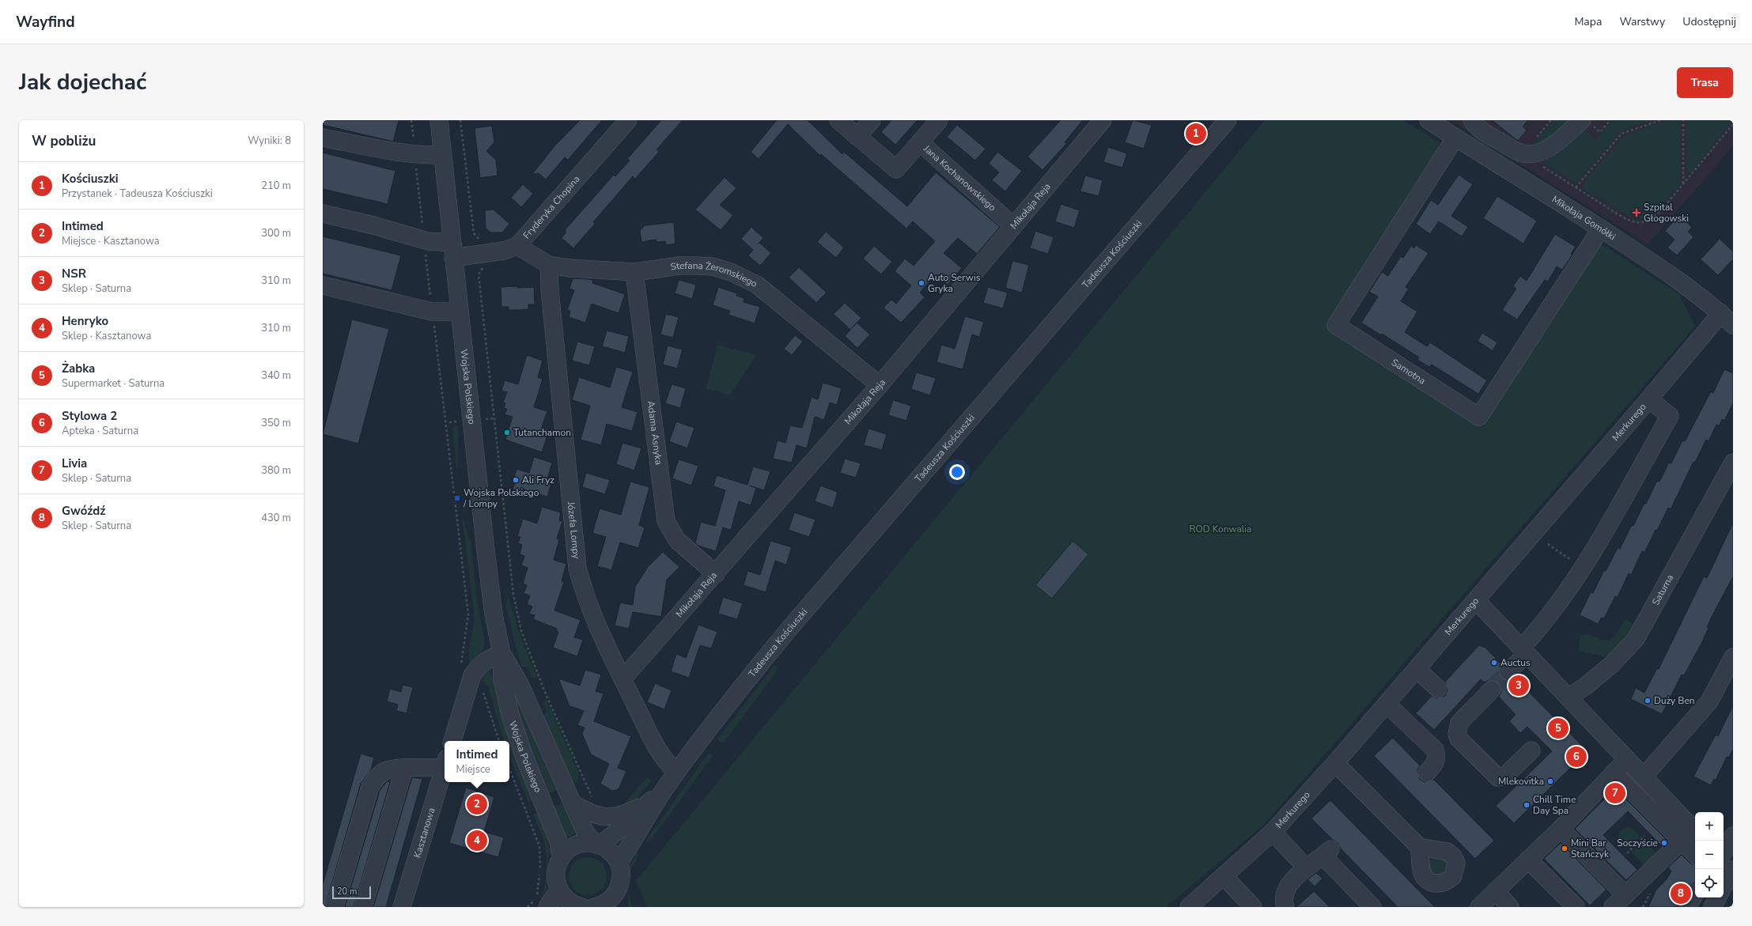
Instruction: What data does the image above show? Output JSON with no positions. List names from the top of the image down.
{
  "streets": {
    "street": [
      "Jana Kochanowskiego",
      "Mikołaja Reja",
      "Fryderyka Chopina",
      "Mikołaja Gomółki",
      "Tadeusza Kościuszki",
      "Stefana Żeromskiego",
      "Samotna",
      "Wojska Polskiego",
      "Merkurego",
      "Adama Asnyka",
      "Józefa Lompy",
      "Saturna",
      "Kasztanowa"
    ]
  },
  "crossings": [
    ["Jana Kochanowskiego", "Mikołaja Reja"],
    ["Mikołaja Reja", "Stefana Żeromskiego"],
    ["Mikołaja Reja", "Adama Asnyka"],
    ["Mikołaja Reja", "Józefa Lompy"],
    ["Fryderyka Chopina", "Stefana Żeromskiego"],
    ["Fryderyka Chopina", "Wojska Polskiego"],
    ["Mikołaja Gomółki", "Samotna"],
    ["Mikołaja Gomółki", "Merkurego"],
    ["Tadeusza Kościuszki", "Wojska Polskiego"],
    ["Tadeusza Kościuszki", "Józefa Lompy"],
    ["Stefana Żeromskiego", "Adama Asnyka"],
    ["Stefana Żeromskiego", "Józefa Lompy"]
  ],
  "parks": ["ROD Konwalia"],
  "places": {
    "health": ["Szpital Głogowski"],
    "other": [
      "Auto Serwis Gryka",
      "Tutanchamon",
      "Ali Fryz",
      "Auctus",
      "Duży Ben",
      "Mlekovitka",
      "Chill Time Day Spa",
      "Soczyście",
      "Mini Bar Stańczyk"
    ],
    "transit": ["Wojska Polskiego / Lompy"]
  },
  "scale_bar": "20 m",
  "page": {
    "header": "Wayfind",
    "nav": ["Mapa", "Warstwy", "Udostępnij"],
    "title": "Jak dojechać",
    "buttons": "Trasa",
    "heading": ["W pobliżu", "Wyniki: 8"],
    "pins": [
      "1",
      "3",
      "5",
      "6",
      "7",
      "2",
      "4",
      "8"
    ],
    "list": [
      {
        "mark": "1",
        "name": "Kościuszki",
        "note": "Przystanek · Tadeusza Kościuszki",
        "value": "210 m"
      },
      {
        "mark": "2",
        "name": "Intimed",
        "note": "Miejsce · Kasztanowa",
        "value": "300 m"
      },
      {
        "mark": "3",
        "name": "NSR",
        "note": "Sklep · Saturna",
        "value": "310 m"
      },
      {
        "mark": "4",
        "name": "Henryko",
        "note": "Sklep · Kasztanowa",
        "value": "310 m"
      },
      {
        "mark": "5",
        "name": "Żabka",
        "note": "Supermarket · Saturna",
        "value": "340 m"
      },
      {
        "mark": "6",
        "name": "Stylowa 2",
        "note": "Apteka · Saturna",
        "value": "350 m"
      },
      {
        "mark": "7",
        "name": "Livia",
        "note": "Sklep · Saturna",
        "value": "380 m"
      },
      {
        "mark": "8",
        "name": "Gwóźdź",
        "note": "Sklep · Saturna",
        "value": "430 m"
      }
    ],
    "popup": ["Intimed", "Miejsce"],
    "map_buttons": ["+", "−"],
    "scale": "20 m"
  }
}
